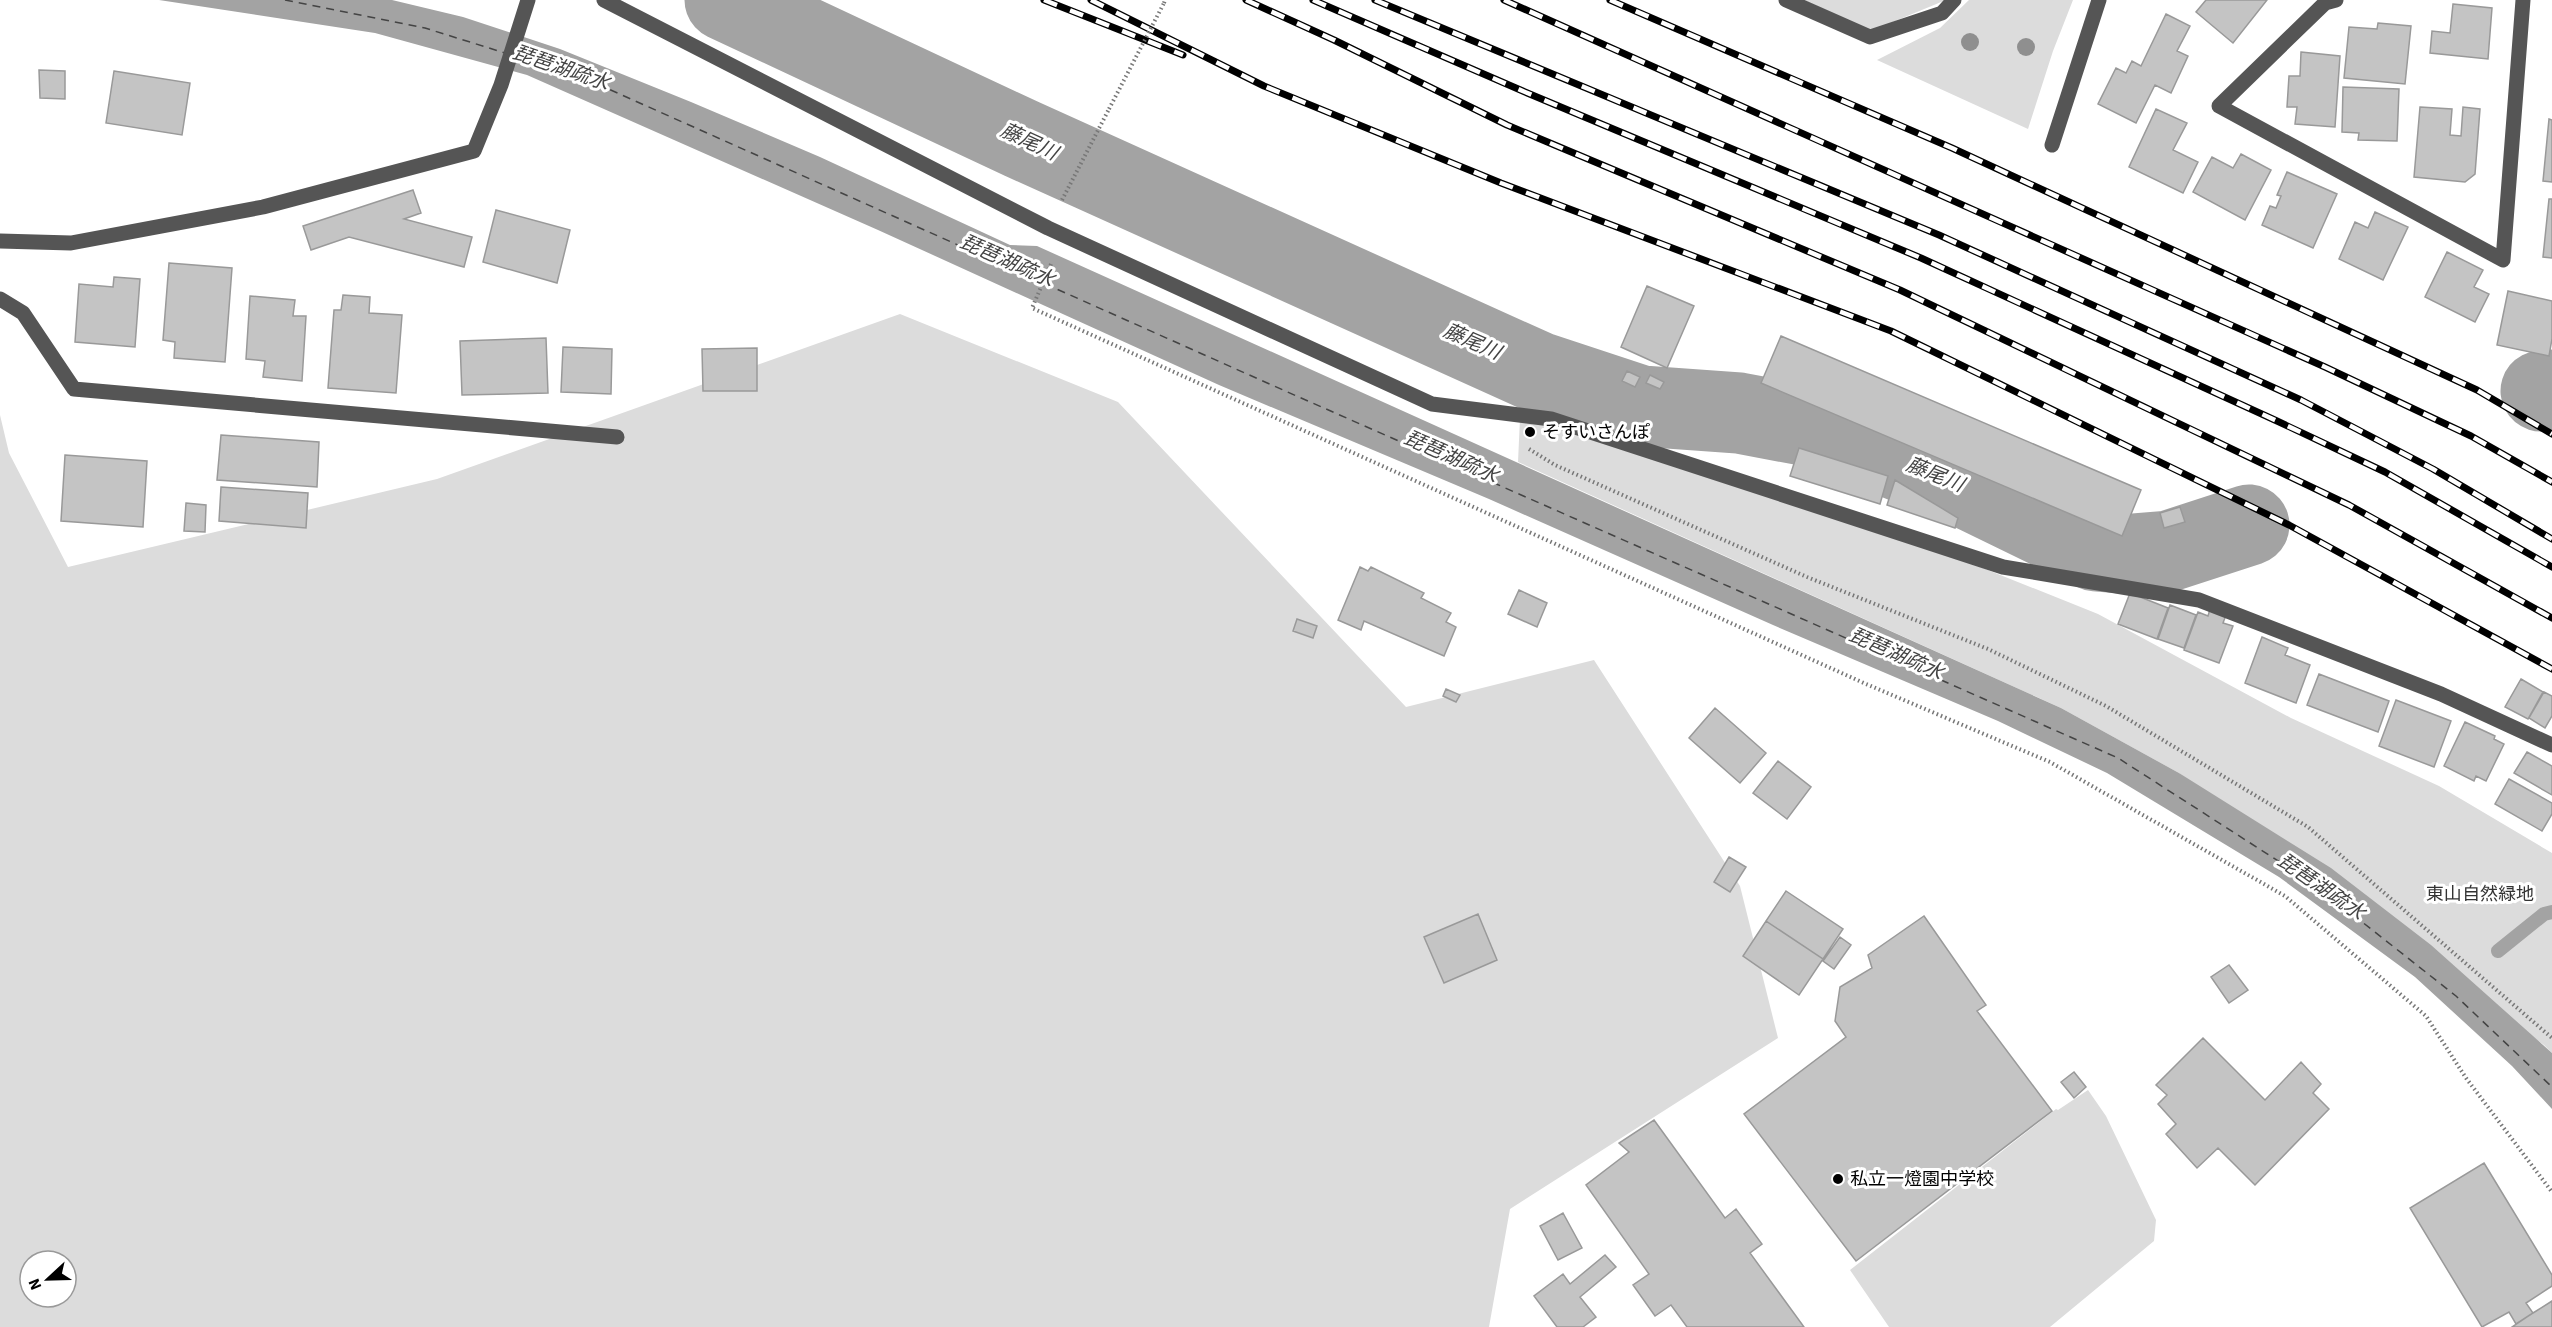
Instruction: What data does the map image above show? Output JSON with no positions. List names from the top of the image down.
{
  "water": ["琵琶湖疏水", "藤尾川"],
  "parks": ["東山自然緑地"],
  "places": ["そすいさんぽ", "私立一燈園中学校"],
  "north": "left"
}
